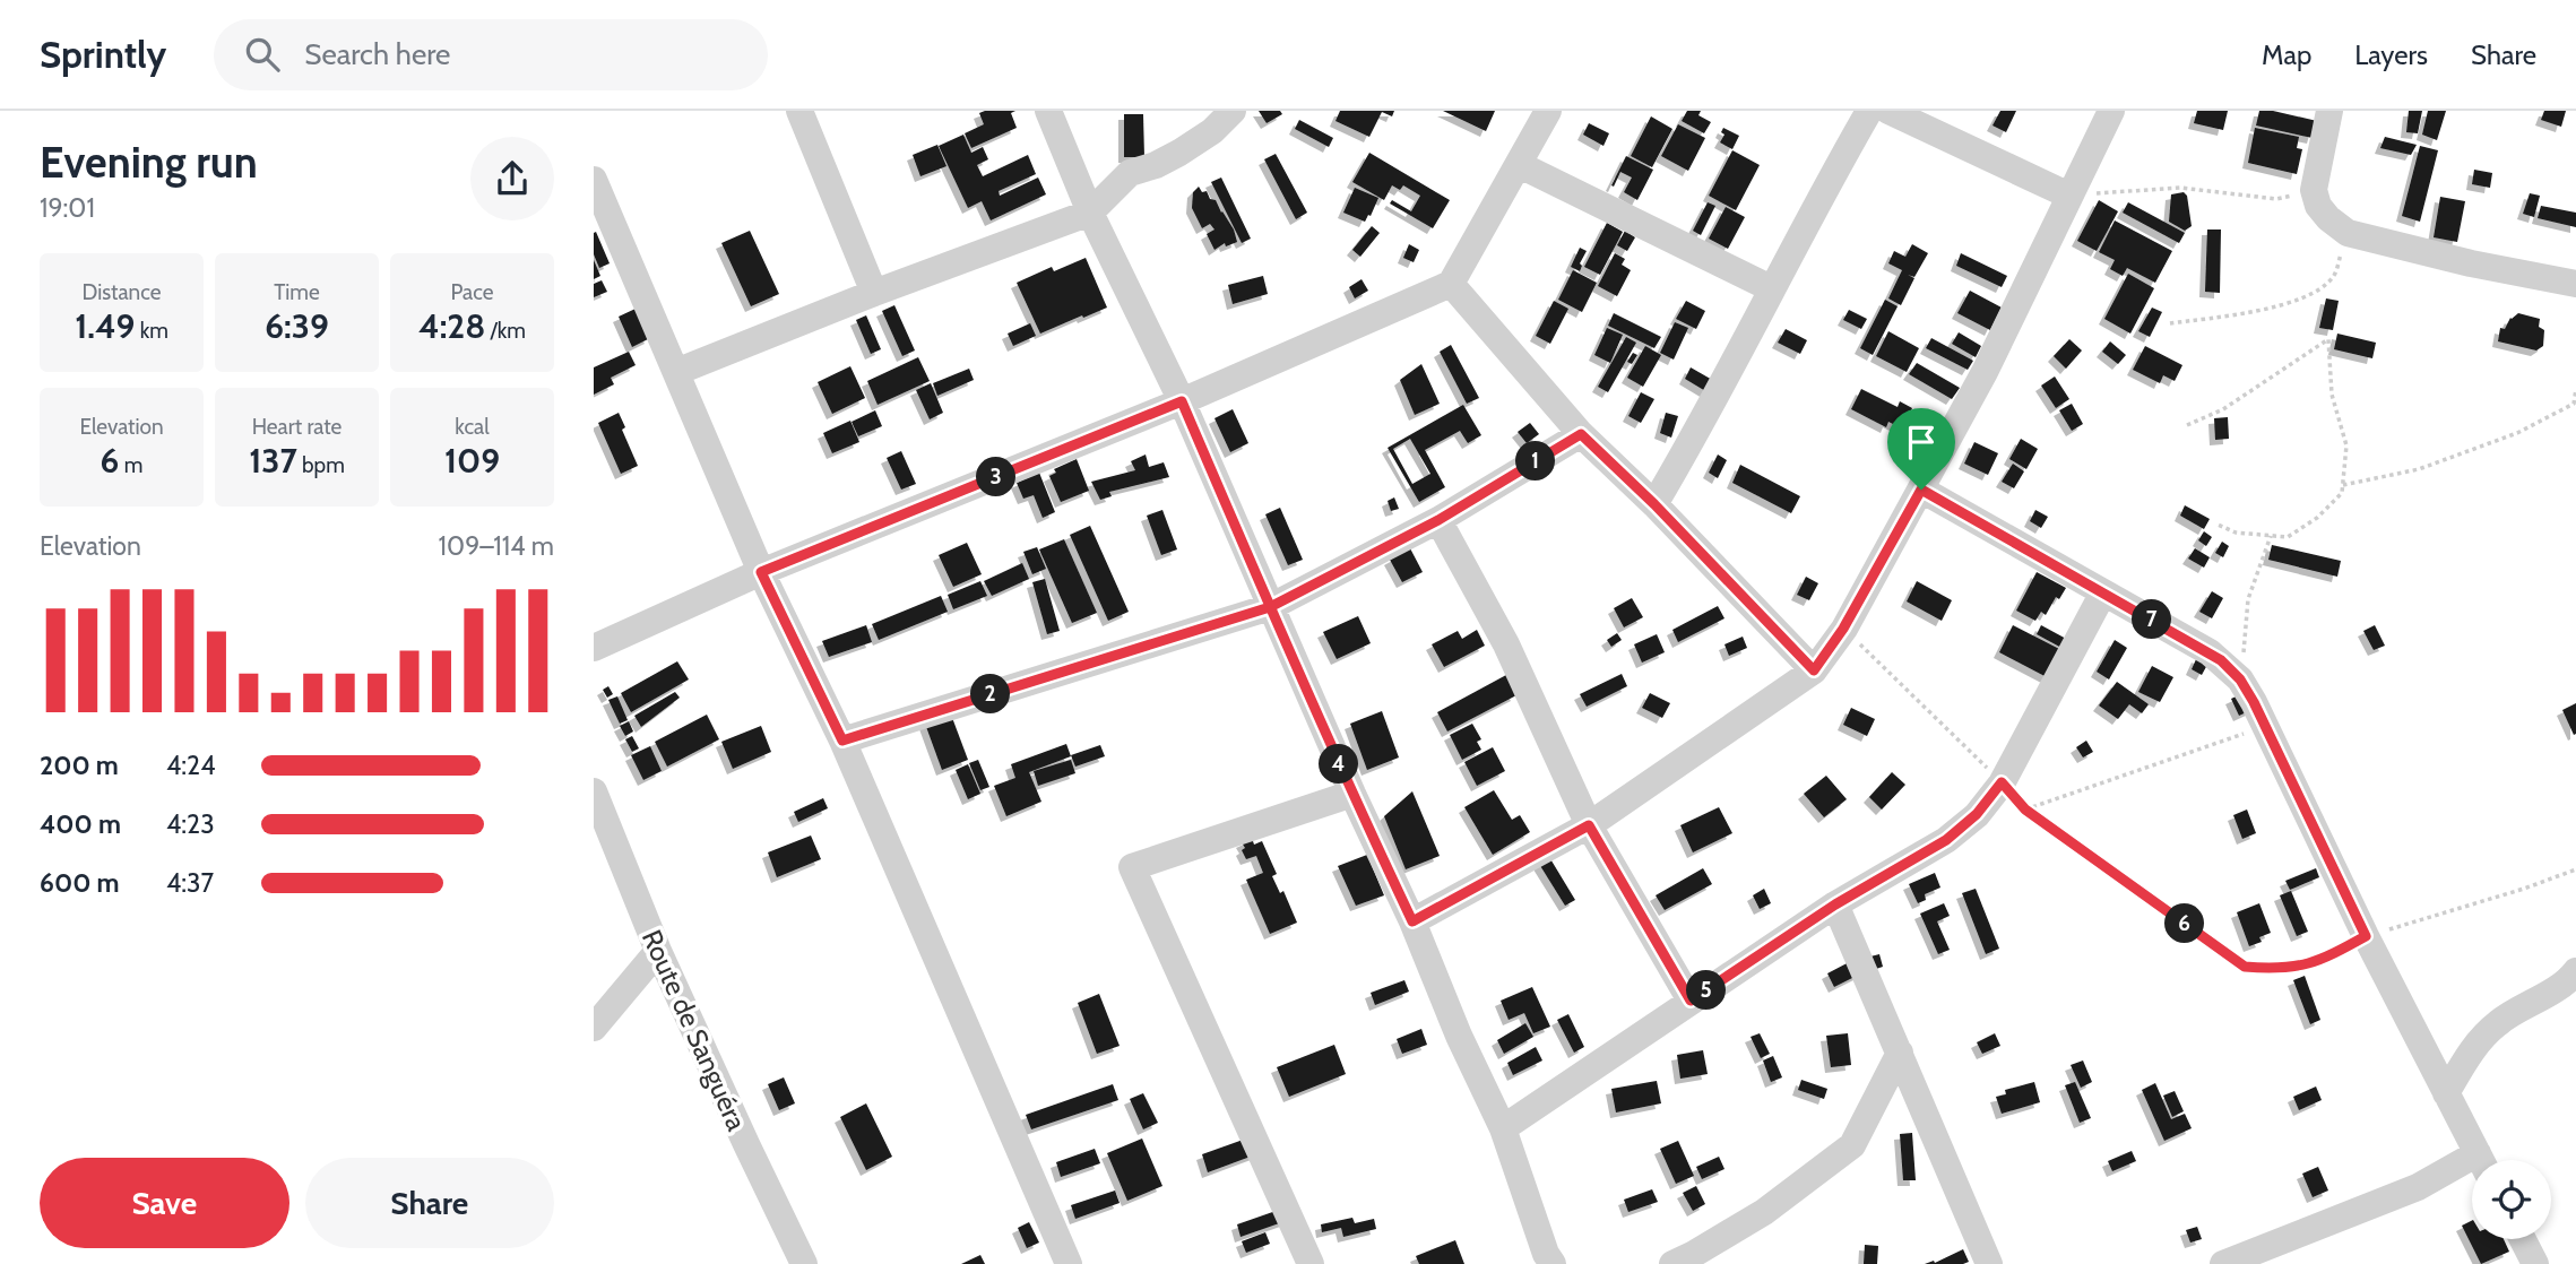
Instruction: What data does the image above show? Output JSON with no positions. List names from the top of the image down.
{
  "streets": {
    "street": ["Route de Sanguéra"]
  },
  "page": {
    "header": "Sprintly",
    "search": "Search here",
    "nav": ["Map", "Layers", "Share"],
    "heading": ["Evening run", "19:01"],
    "stats": [
      ["Distance", "1.49 km"],
      ["Time", "6:39"],
      ["Pace", "4:28 /km"],
      ["Elevation", "6 m"],
      ["Heart rate", "137 bpm"],
      ["kcal", "109"]
    ],
    "pins": [
      "1",
      "3",
      "7",
      "2",
      "4",
      "6",
      "5"
    ],
    "chart": ["Elevation", "109–114 m"],
    "list": [
      {
        "name": "200 m",
        "note": "4:24"
      },
      {
        "name": "400 m",
        "note": "4:23"
      },
      {
        "name": "600 m",
        "note": "4:37"
      }
    ],
    "buttons": ["Save", "Share"]
  }
}
